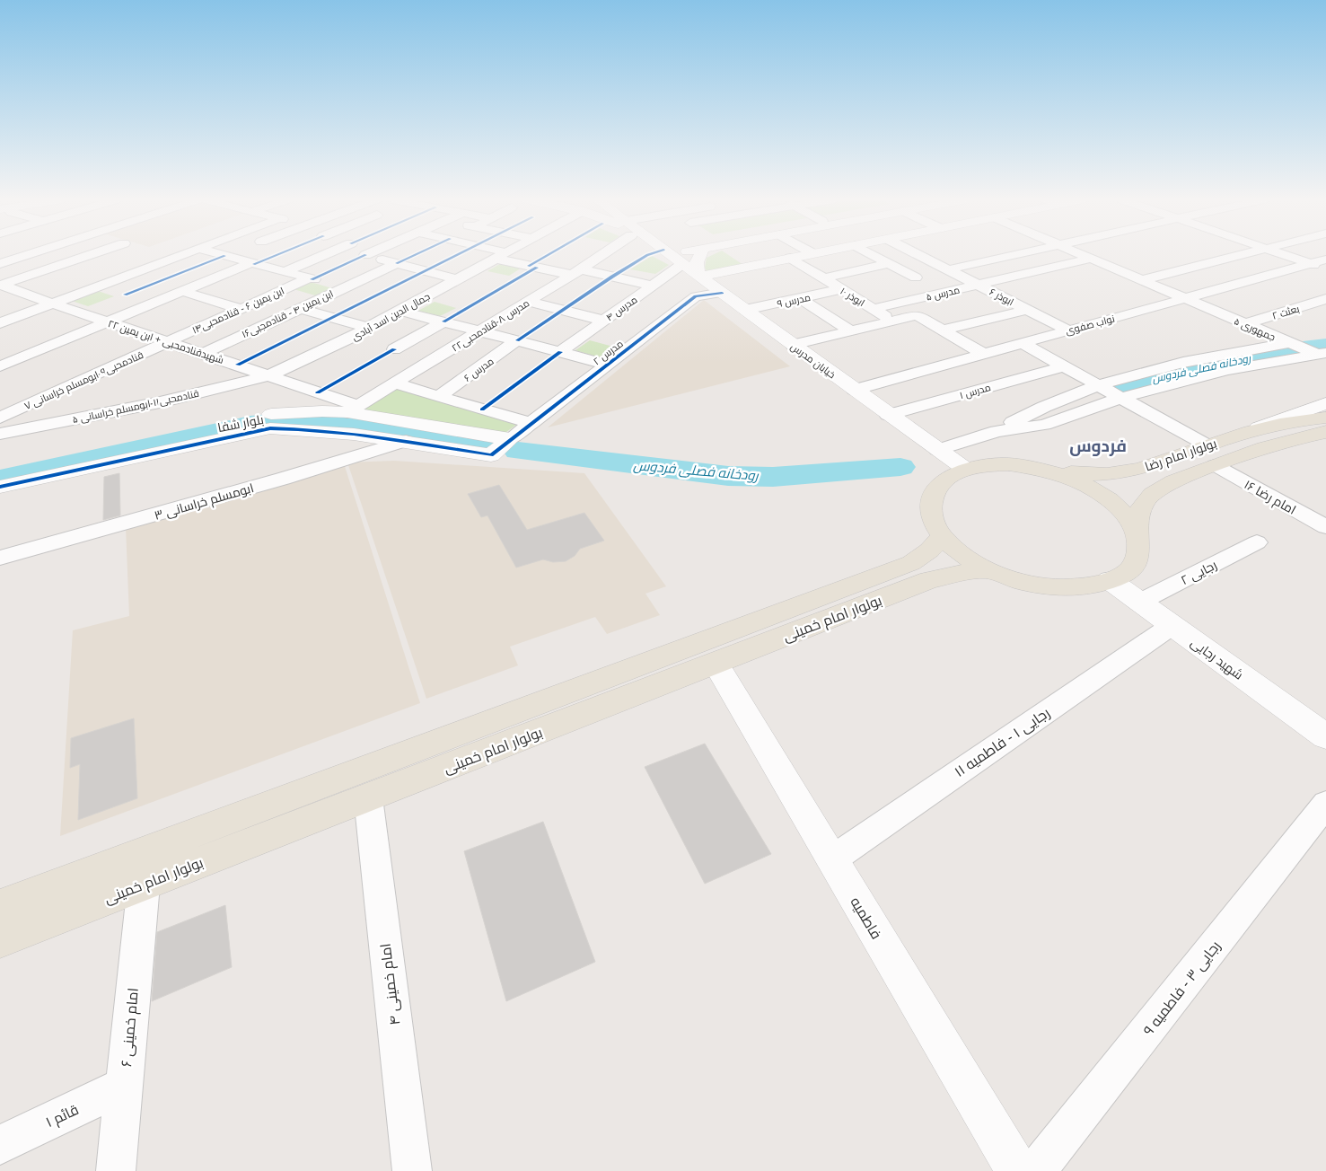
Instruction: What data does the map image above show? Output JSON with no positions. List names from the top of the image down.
{
  "streets": {
    "main road": [
      "خیابان مدرس",
      "بلوار شفا",
      "بولوار امام رضا",
      "بولوار امام خمینی",
      "شهید رجایی",
      "فاطمیه"
    ],
    "street": [
      "مدرس ۵",
      "ابوذر ۱۰",
      "ابوذر ۶",
      "مدرس ۹",
      "مدرس ۴",
      "ابن یمین ۶ - قنادمحبی۱۴",
      "بعثت ۲",
      "ابن یمین ۴ - قنادمجبی۱۶",
      "جمال الدین اسد آبادی",
      "نواب صفوی",
      "مدرس ۸-قنادمحبی۲۲",
      "جمهوری ۵",
      "شهیدقنادمحبی + ابن یمین ۲۲",
      "مدرس ۲",
      "مدرس ۶",
      "قنادمحبی۹-ابومسلم خراسانی ۷",
      "مدرس ۱",
      "قنادمحبی۱۱-ابومسلم خراسانی ۵",
      "امام رضا ۱۶",
      "ابومسلم خراسانی ۳",
      "رجایی ۲",
      "رجایی ۱ - فاطمیه ۱۱",
      "امام خمینی ۴",
      "رجایی ۳ - فاطمیه ۹",
      "امام خمینی ۶",
      "قائم ۱"
    ]
  },
  "crossings": [
    ["مدرس ۵", "ابوذر ۱۰"],
    ["مدرس ۵", "ابوذر ۶"],
    ["مدرس ۵", "جمهوری ۵"],
    ["مدرس ۵", "خیابان مدرس"],
    ["ابوذر ۱۰", "مدرس ۹"],
    ["ابوذر ۶", "نواب صفوی"],
    ["مدرس ۹", "خیابان مدرس"],
    ["مدرس ۴", "خیابان مدرس"],
    ["ابن یمین ۶ - قنادمحبی۱۴", "شهیدقنادمحبی + ابن یمین ۲۲"],
    ["ابن یمین ۶ - قنادمحبی۱۴", "قنادمحبی۹-ابومسلم خراسانی ۷"],
    ["بعثت ۲", "جمهوری ۵"],
    ["ابن یمین ۴ - قنادمجبی۱۶", "شهیدقنادمحبی + ابن یمین ۲۲"],
    ["جمال الدین اسد آبادی", "شهیدقنادمحبی + ابن یمین ۲۲"],
    ["جمال الدین اسد آبادی", "قنادمحبی۱۱-ابومسلم خراسانی ۵"],
    ["نواب صفوی", "جمهوری ۵"],
    ["نواب صفوی", "خیابان مدرس"],
    ["مدرس ۸-قنادمحبی۲۲", "شهیدقنادمحبی + ابن یمین ۲۲"],
    ["مدرس ۸-قنادمحبی۲۲", "بلوار شفا"],
    ["شهیدقنادمحبی + ابن یمین ۲۲", "قنادمحبی۹-ابومسلم خراسانی ۷"],
    ["شهیدقنادمحبی + ابن یمین ۲۲", "قنادمحبی۱۱-ابومسلم خراسانی ۵"],
    ["شهیدقنادمحبی + ابن یمین ۲۲", "بلوار شفا"],
    ["مدرس ۲", "خیابان مدرس"],
    ["مدرس ۲", "بلوار شفا"],
    ["خیابان مدرس", "مدرس ۱"],
    ["خیابان مدرس", "بولوار امام رضا"],
    ["بلوار شفا", "ابومسلم خراسانی ۳"],
    ["بولوار امام رضا", "امام رضا ۱۶"],
    ["بولوار امام رضا", "بولوار امام خمینی"],
    ["بولوار امام رضا", "شهید رجایی"],
    ["رجایی ۲", "شهید رجایی"],
    ["بولوار امام خمینی", "فاطمیه"],
    ["بولوار امام خمینی", "امام خمینی ۴"],
    ["بولوار امام خمینی", "امام خمینی ۶"],
    ["شهید رجایی", "رجایی ۱ - فاطمیه ۱۱"],
    ["رجایی ۱ - فاطمیه ۱۱", "فاطمیه"],
    ["امام خمینی ۶", "قائم ۱"]
  ],
  "districts": ["فردوس"],
  "water": ["رودخانه فصلی فردوس"]
}
